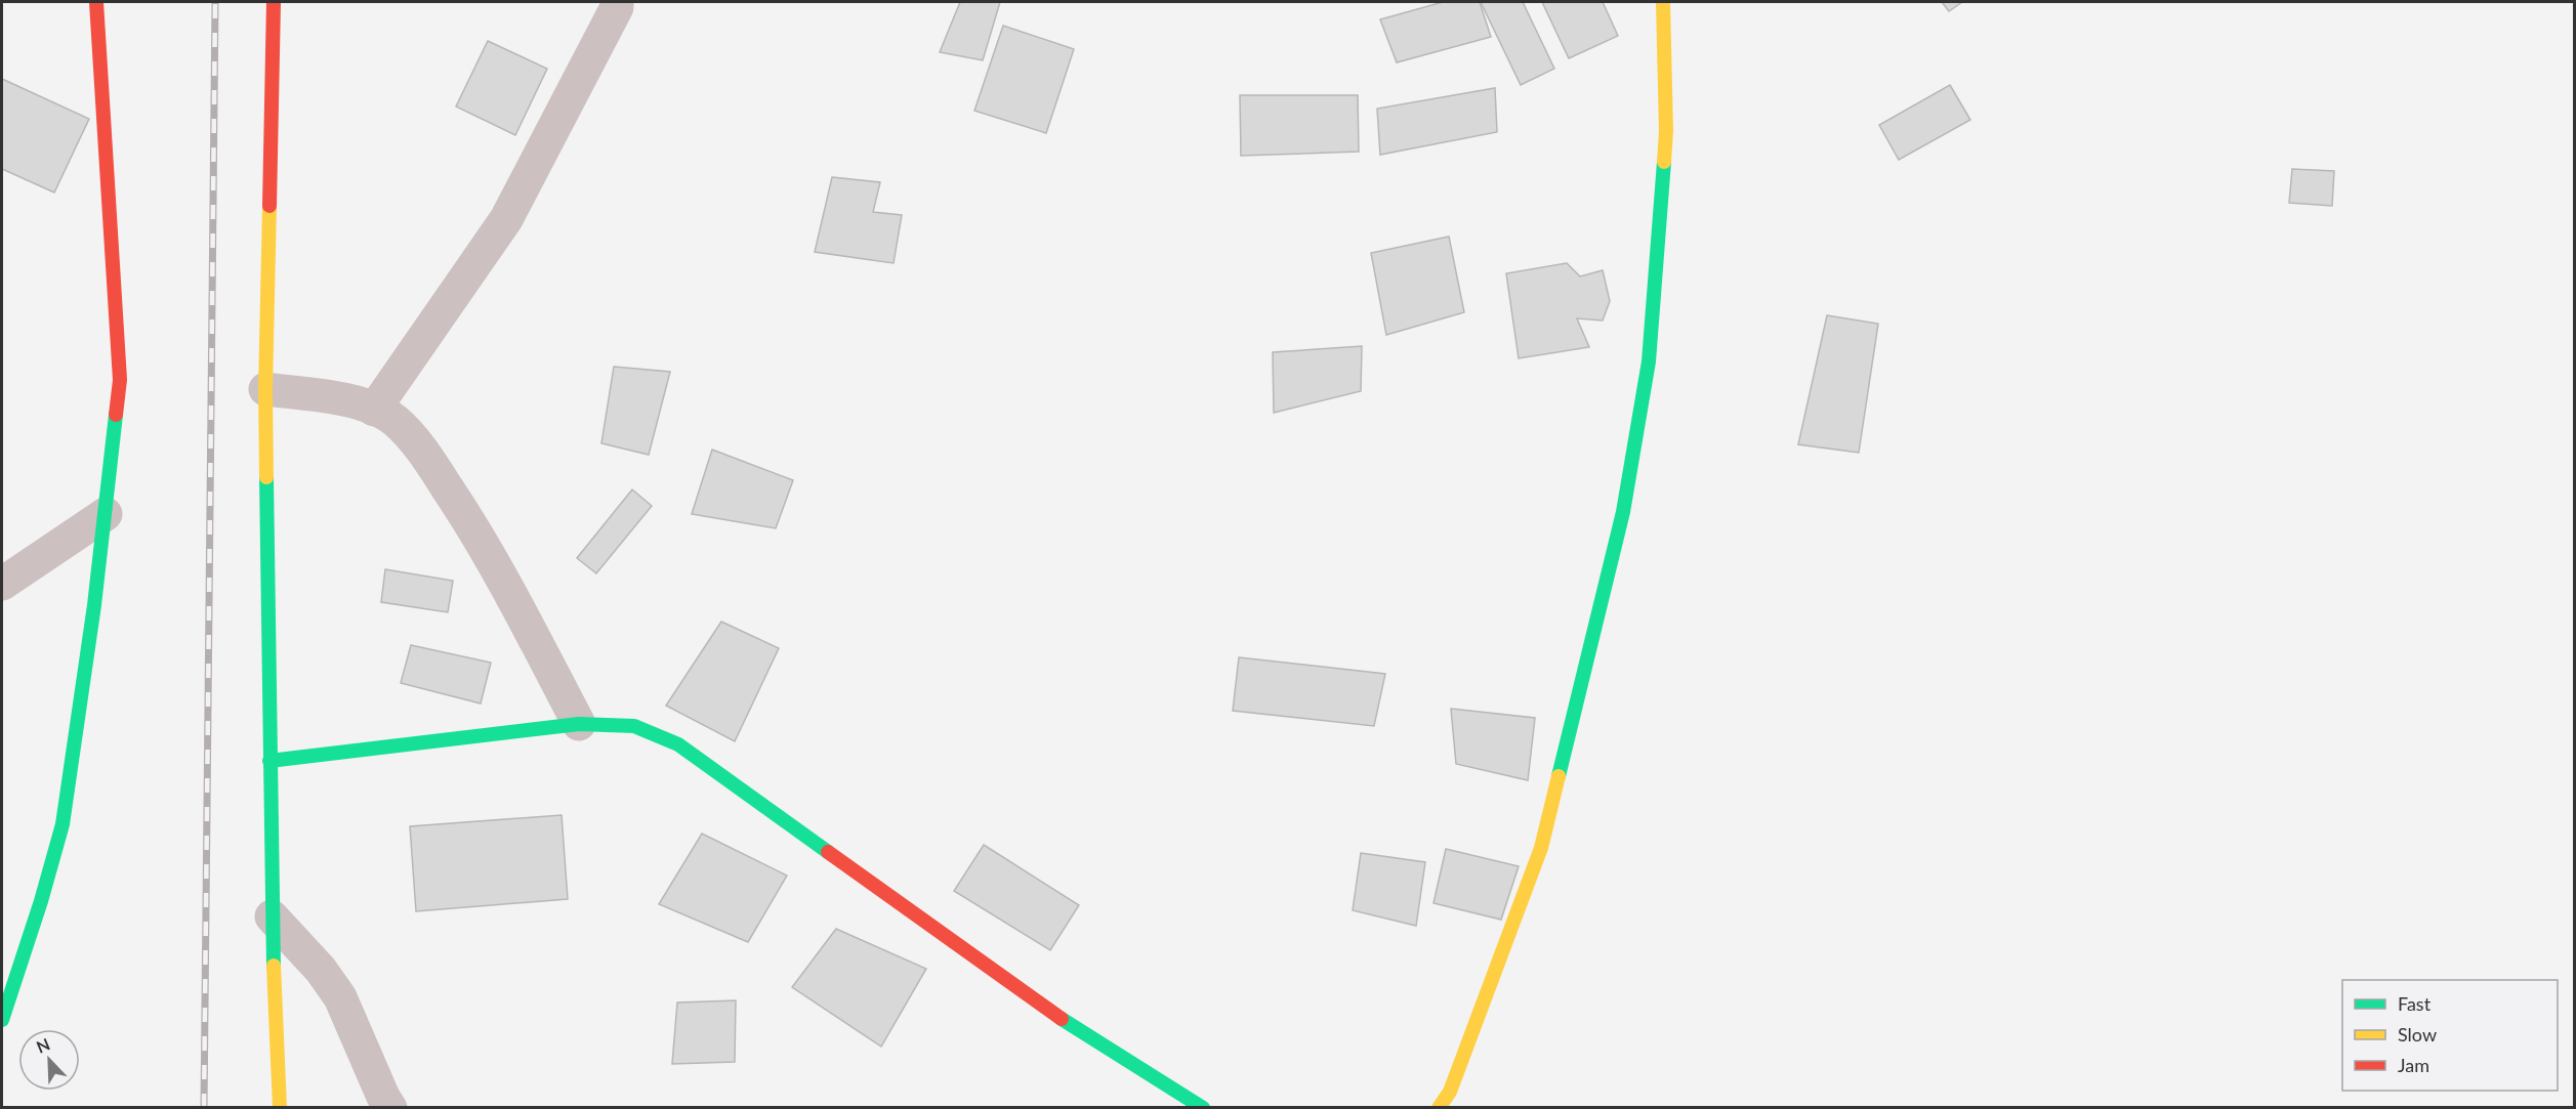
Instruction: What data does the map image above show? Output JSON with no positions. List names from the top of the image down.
{
  "legend": ["Fast", "Slow", "Jam"],
  "north": "top left"
}
